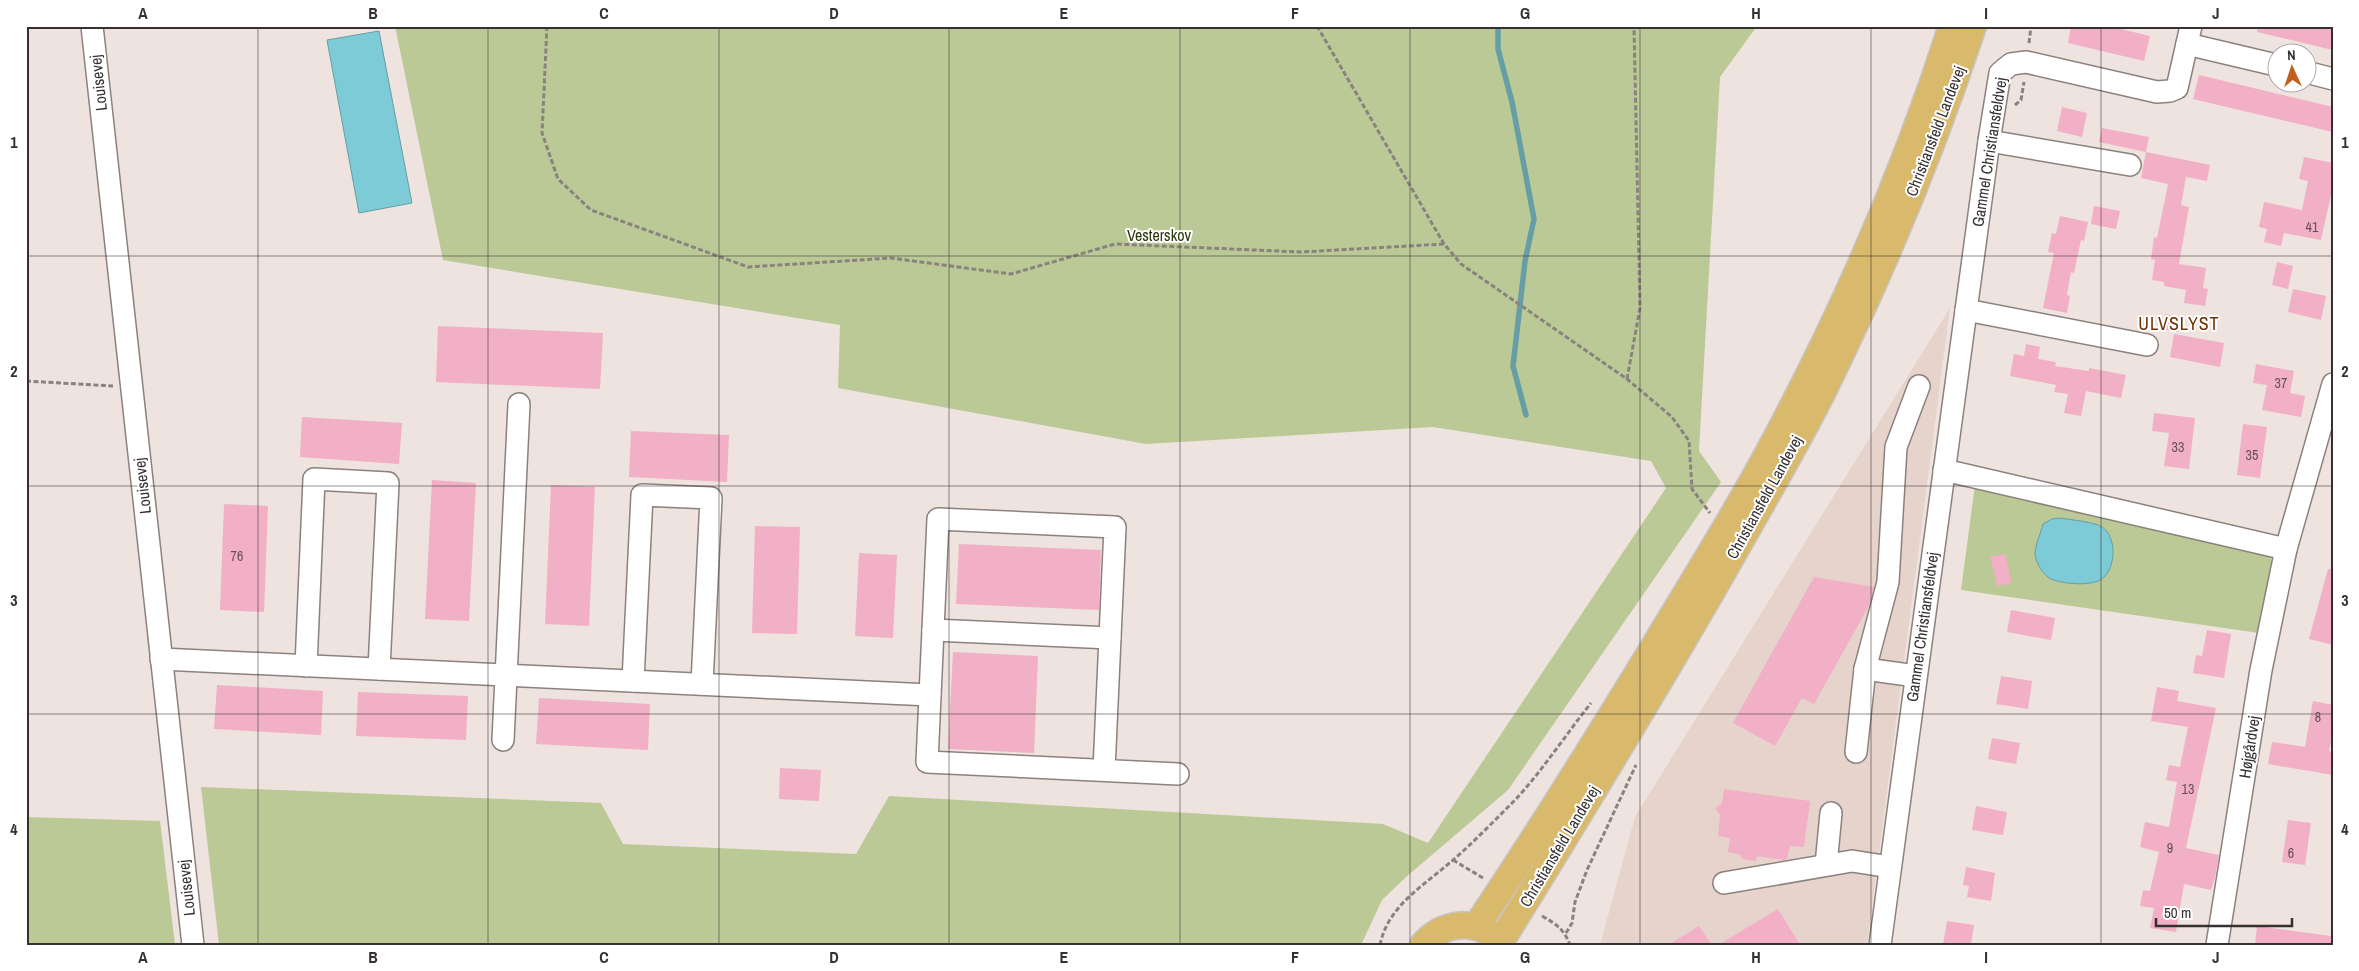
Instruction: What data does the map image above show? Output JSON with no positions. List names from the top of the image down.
{
  "streets": {
    "main road": ["Christiansfeld Landevej"],
    "street": ["Louisevej", "Gammel Christiansfeldvej", "Højgårdvej"]
  },
  "districts": ["ULVSLYST"],
  "parks": ["Vesterskov"],
  "house_numbers": [
    "41",
    "37",
    "33",
    "35",
    "76",
    "8",
    "13",
    "9",
    "6"
  ],
  "scale_bar": "50 m",
  "north": "top",
  "grid": {
    "columns": [
      "A",
      "B",
      "C",
      "D",
      "E",
      "F",
      "G",
      "H",
      "I",
      "J"
    ],
    "rows": [
      "1",
      "2",
      "3",
      "4"
    ]
  }
}
